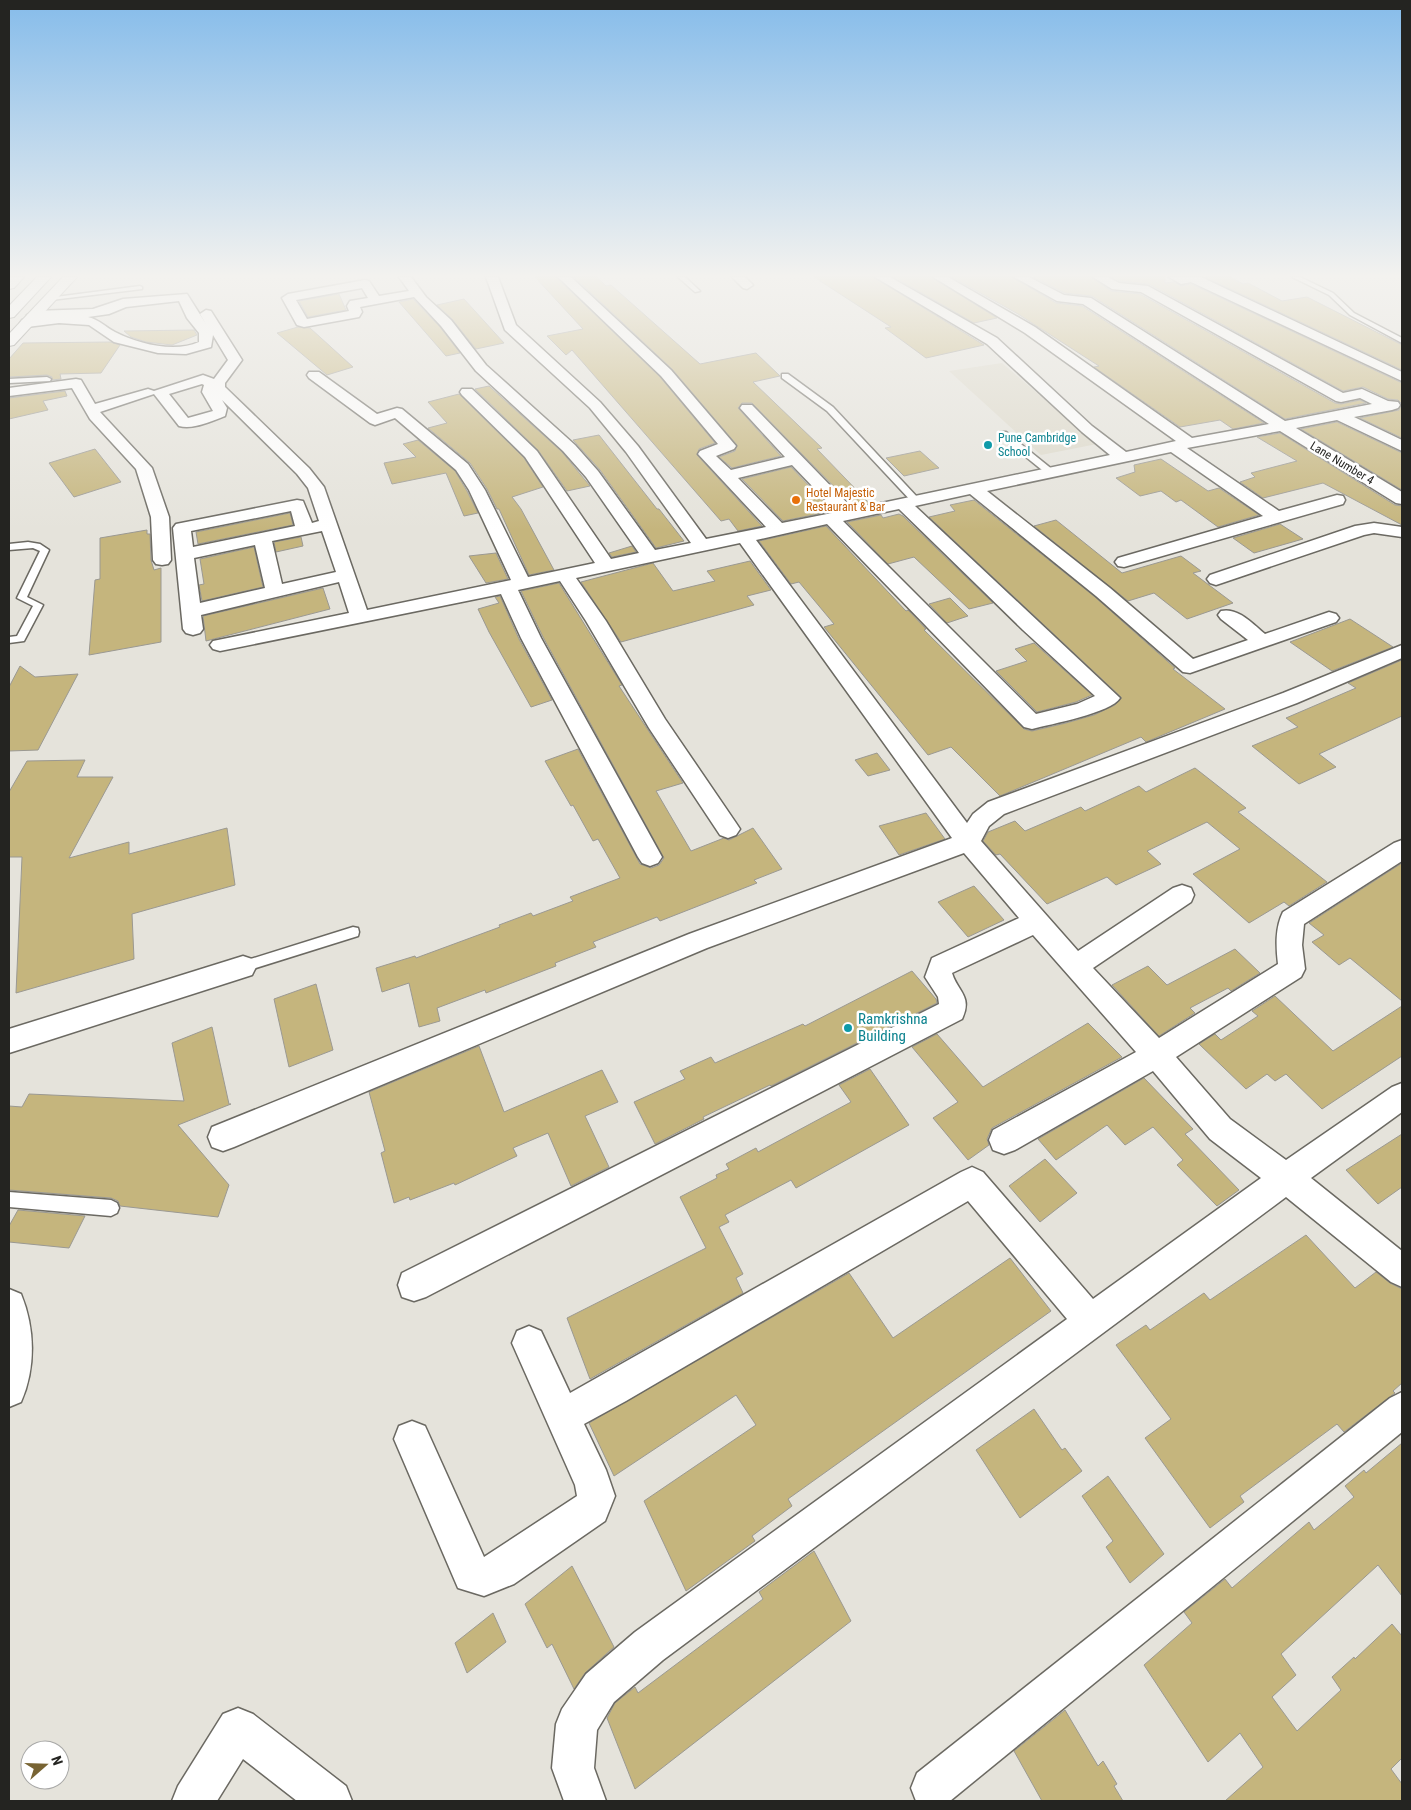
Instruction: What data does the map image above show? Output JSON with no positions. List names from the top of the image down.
{
  "streets": {
    "street": ["Lane Number 4"]
  },
  "places": ["Pune Cambridge School", "Hotel Majestic Restaurant & Bar", "Ramkrishna Building"],
  "north": "right"
}
